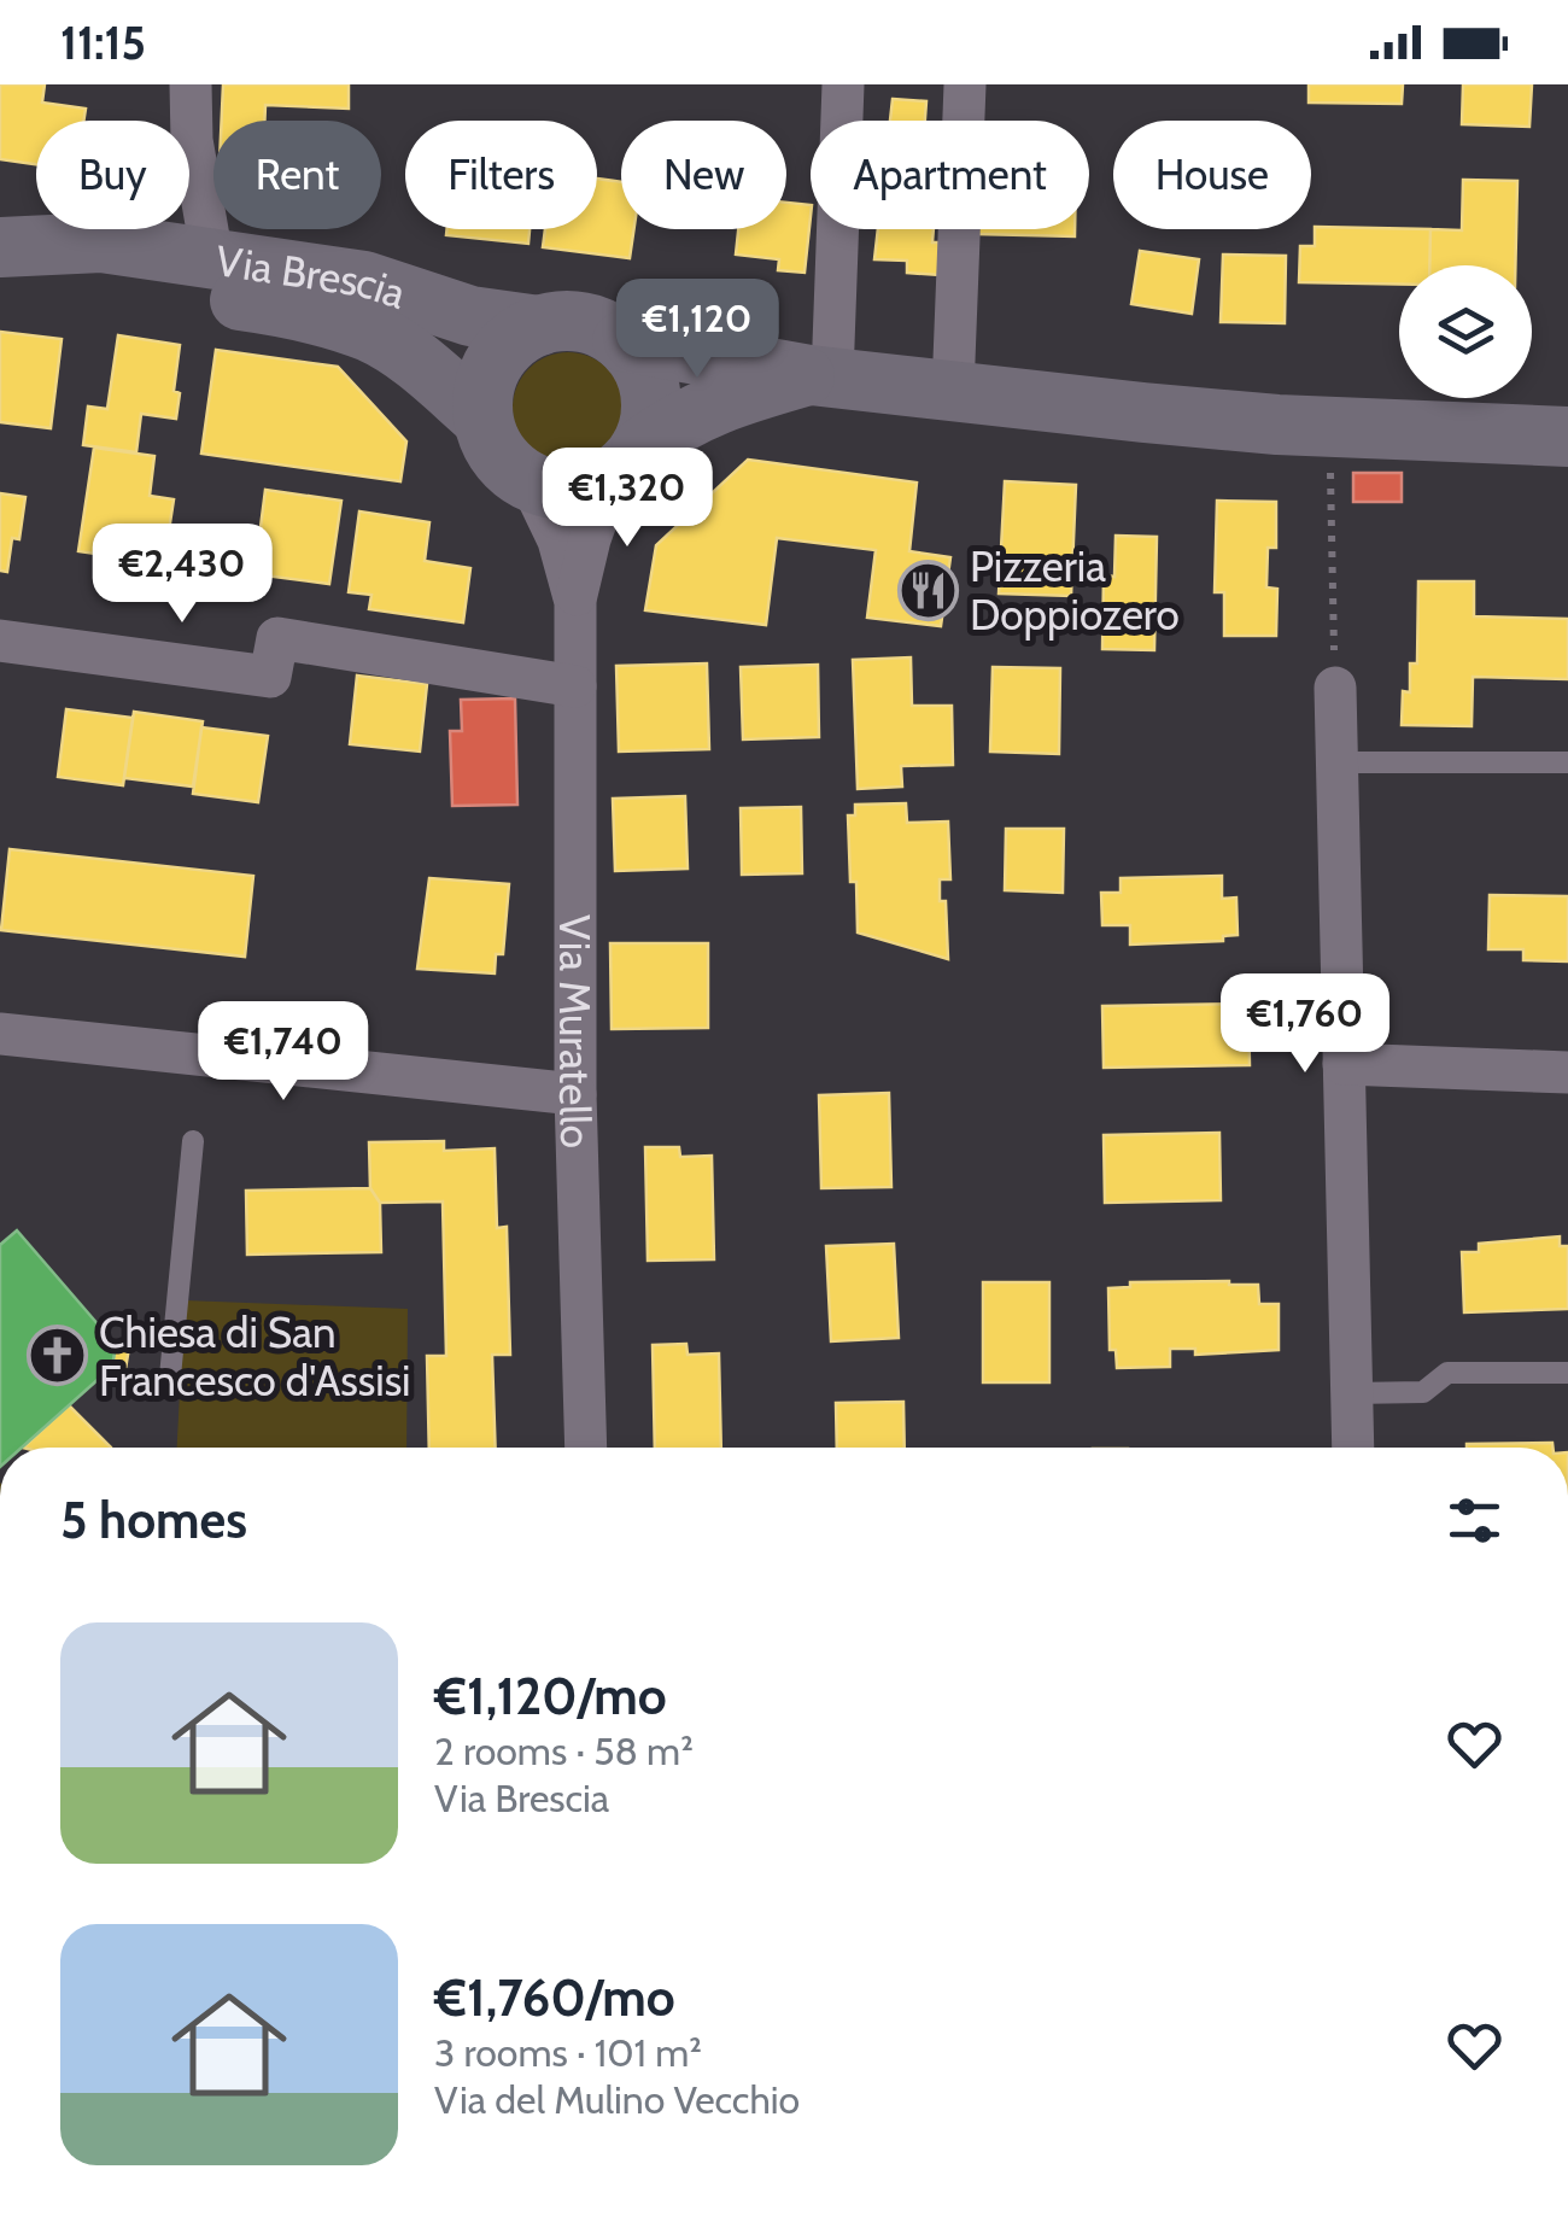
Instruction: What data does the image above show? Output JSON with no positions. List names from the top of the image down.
{
  "streets": {
    "main road": ["Via Brescia"],
    "street": ["Via Muratello"]
  },
  "crossings": [
    ["Via Brescia", "Via Muratello"]
  ],
  "places": {
    "restaurant": ["Pizzeria Doppiozero"],
    "church": ["Chiesa di San Francesco d'Assisi"]
  },
  "page": {
    "status": "11:15",
    "chip": [
      "Buy",
      "Rent",
      "Filters",
      "New",
      "Apartment",
      "House"
    ],
    "price": [
      "€1,120",
      "€1,320",
      "€2,430",
      "€1,760",
      "€1,740"
    ],
    "heading": "5 homes",
    "list": [
      {
        "name": "€1,120/mo",
        "note": "2 rooms · 58 m² · Via Brescia"
      },
      {
        "name": "€1,760/mo",
        "note": "3 rooms · 101 m² · Via del Mulino Vecchio"
      }
    ]
  }
}
